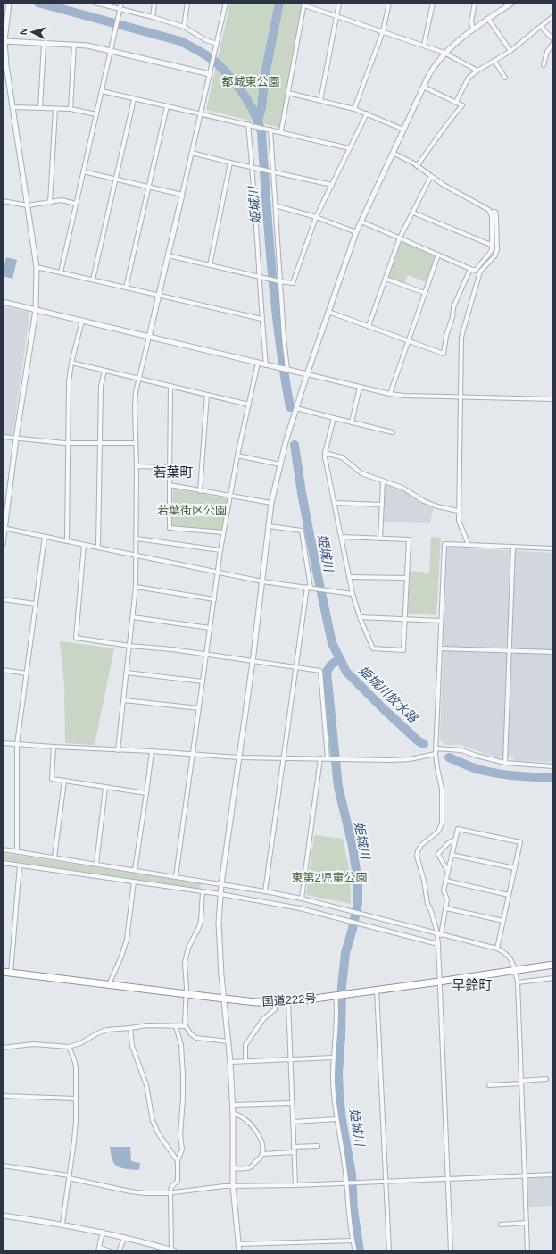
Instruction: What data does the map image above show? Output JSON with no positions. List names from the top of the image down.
{
  "streets": {
    "highway": ["国道222号"]
  },
  "districts": ["若葉町", "早鈴町"],
  "water": ["姫城川", "姫城川放水路"],
  "parks": ["都城東公園", "若葉街区公園", "東第2児童公園"],
  "north": "left"
}
